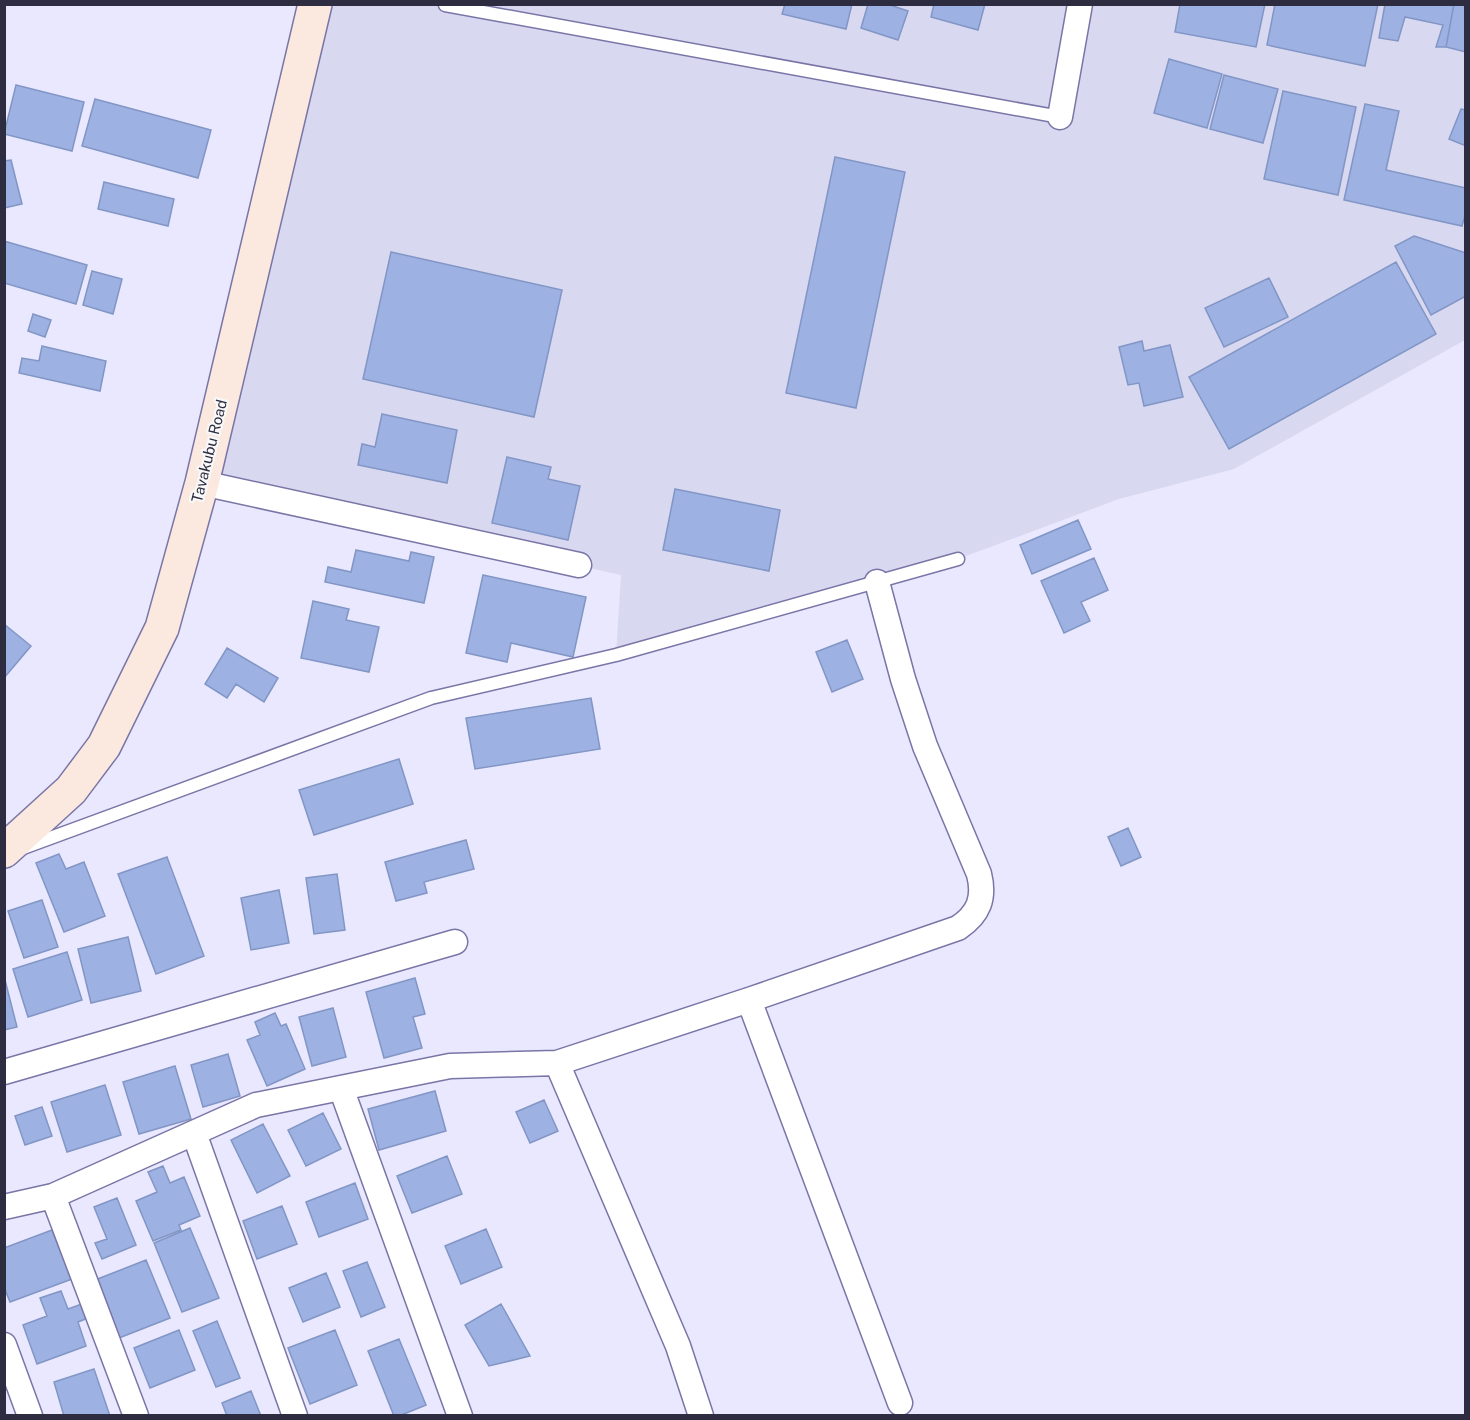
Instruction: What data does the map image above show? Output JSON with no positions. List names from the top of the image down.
{
  "streets": {
    "main road": ["Tavakubu Road"]
  }
}
